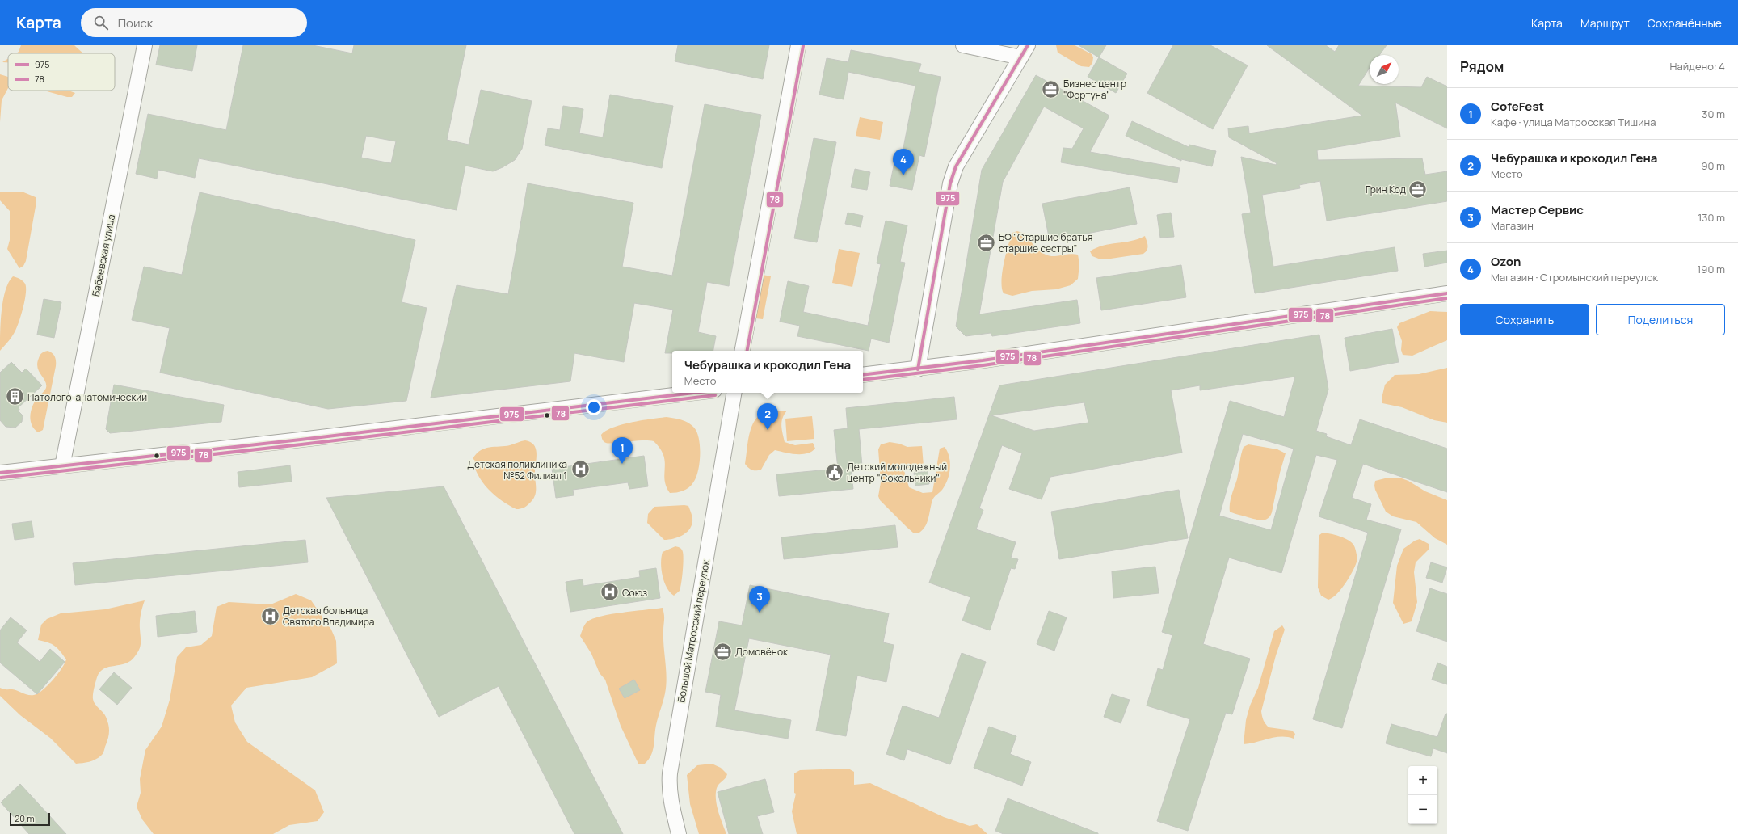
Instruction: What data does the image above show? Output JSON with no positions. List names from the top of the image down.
{
  "streets": {
    "street": ["Бабаевская улица", "Большой Матросский переулок"]
  },
  "places": {
    "office": [
      "Бизнес центр \"Фортуна\"",
      "Грин Код",
      "БФ \"Старшие братья старшие сестры\"",
      "Домовёнок"
    ],
    "building": ["Патолого-анатомический"],
    "hospital": ["Детская поликлиника №52 Филиал 1", "Союз", "Детская больница Святого Владимира"],
    "public building": ["Детский молодежный центр \"Сокольники\""]
  },
  "lines": ["transit line 975", "transit line 78"],
  "legend": ["975", "78"],
  "scale_bar": "20 m",
  "north": "top right",
  "page": {
    "header": "Карта",
    "search": "Поиск",
    "nav": ["Карта", "Маршрут", "Сохранённые"],
    "heading": ["Рядом", "Найдено: 4"],
    "list": [
      {
        "mark": "1",
        "name": "CofeFest",
        "note": "Кафе · улица Матросская Тишина",
        "value": "30 m"
      },
      {
        "mark": "2",
        "name": "Чебурашка и крокодил Гена",
        "note": "Место",
        "value": "90 m"
      },
      {
        "mark": "3",
        "name": "Мастер Сервис",
        "note": "Магазин",
        "value": "130 m"
      },
      {
        "mark": "4",
        "name": "Ozon",
        "note": "Магазин · Стромынский переулок",
        "value": "190 m"
      }
    ],
    "pins": [
      "4",
      "2",
      "1",
      "3"
    ],
    "buttons": ["Сохранить", "Поделиться"],
    "popup": ["Чебурашка и крокодил Гена", "Место"],
    "map_buttons": ["+", "−"],
    "scale": "20 m"
  }
}
